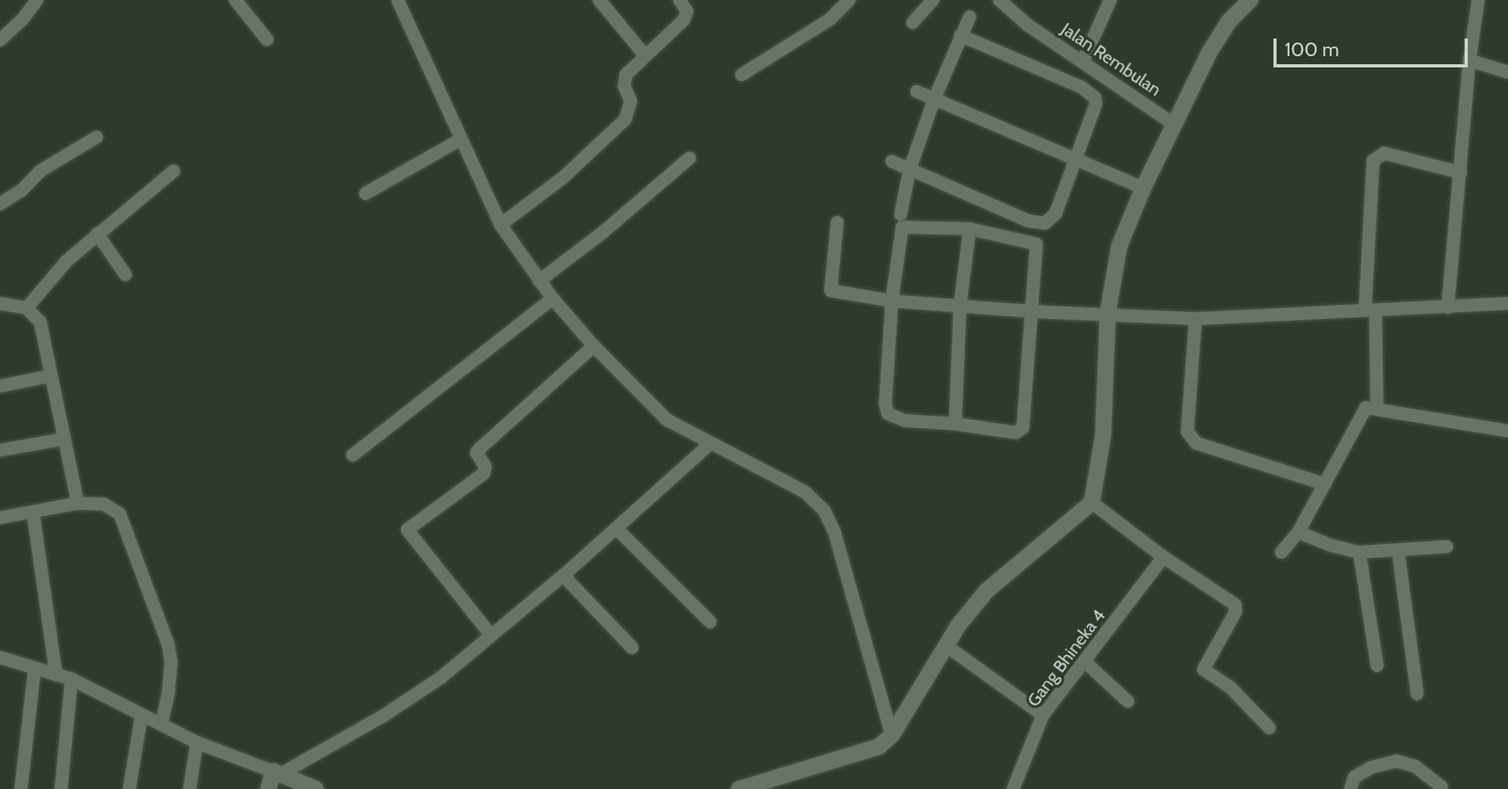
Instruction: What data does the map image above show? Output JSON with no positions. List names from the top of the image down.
{
  "streets": {
    "street": ["Jalan Rembulan", "Gang Bhineka 4"]
  },
  "scale_bar": "100 m"
}
